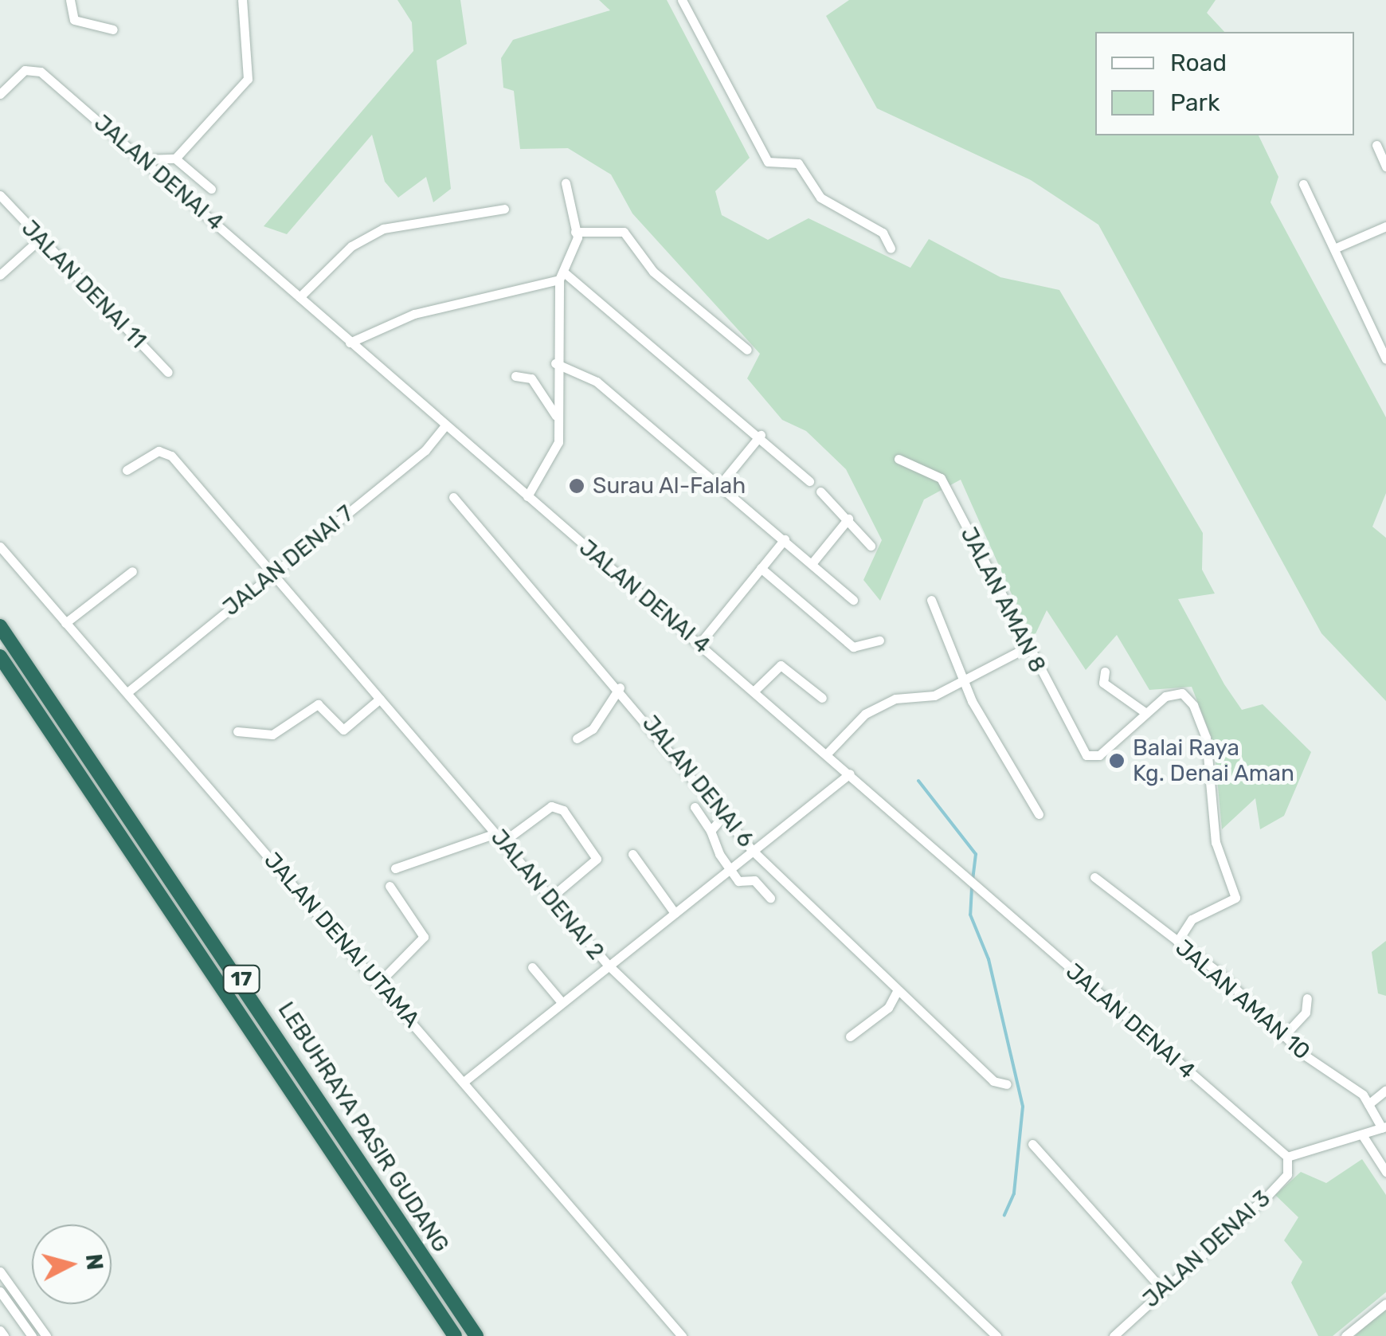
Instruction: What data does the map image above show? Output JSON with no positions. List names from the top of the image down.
{
  "streets": {
    "highway": ["17", "LEBUHRAYA PASIR GUDANG"],
    "street": [
      "JALAN DENAI 4",
      "JALAN DENAI 11",
      "JALAN DENAI 7",
      "JALAN AMAN 8",
      "JALAN DENAI 6",
      "JALAN DENAI 2",
      "JALAN DENAI UTAMA",
      "JALAN AMAN 10",
      "JALAN DENAI 3"
    ]
  },
  "crossings": [
    ["JALAN DENAI 4", "JALAN DENAI 7"],
    ["JALAN DENAI 4", "JALAN DENAI 3"],
    ["JALAN DENAI 7", "JALAN DENAI 2"],
    ["JALAN DENAI 7", "JALAN DENAI UTAMA"]
  ],
  "places": ["Surau Al-Falah", "Balai Raya Kg. Denai Aman"],
  "legend": ["Road", "Park"],
  "north": "right"
}
